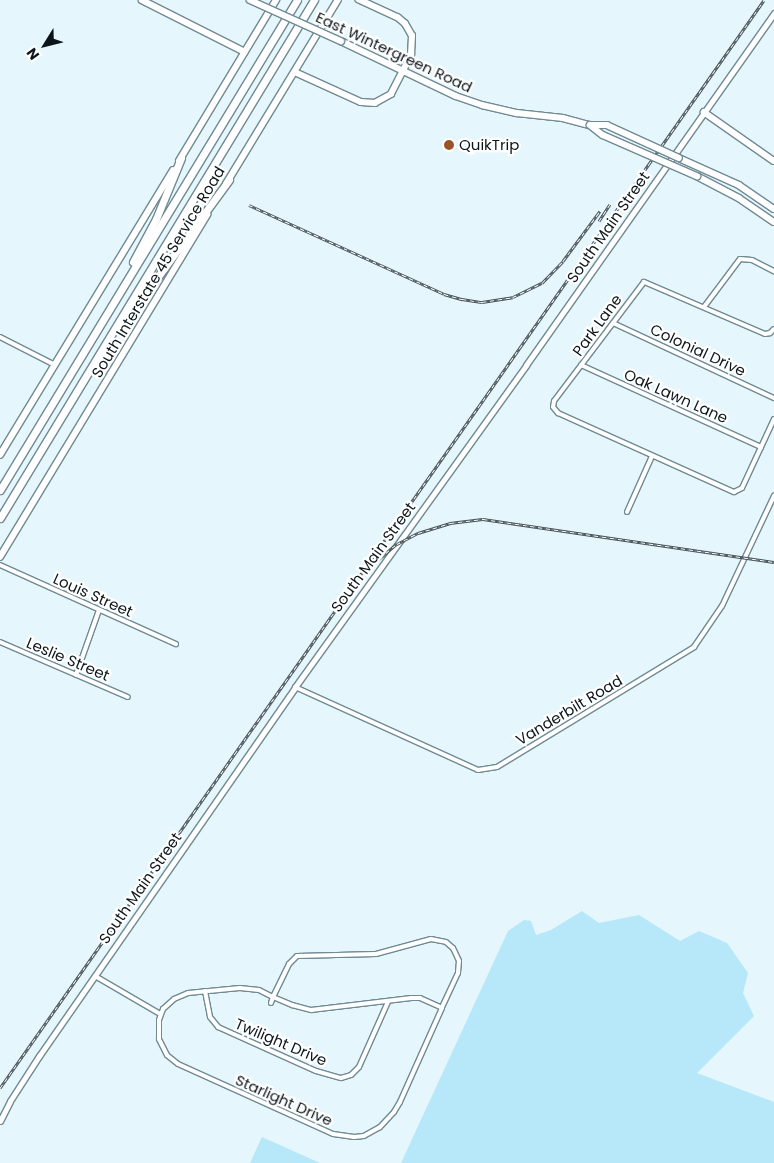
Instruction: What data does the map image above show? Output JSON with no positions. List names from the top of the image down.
{
  "streets": {
    "main road": ["East Wintergreen Road", "South Interstate 45 Service Road"],
    "street": [
      "South Main Street",
      "Park Lane",
      "Colonial Drive",
      "Oak Lawn Lane",
      "Louis Street",
      "Leslie Street",
      "Vanderbilt Road",
      "Twilight Drive",
      "Starlight Drive"
    ]
  },
  "crossings": [
    ["South Main Street", "Vanderbilt Road"],
    ["Park Lane", "Colonial Drive"],
    ["Park Lane", "Oak Lawn Lane"]
  ],
  "places": ["QuikTrip"],
  "north": "bottom left"
}
